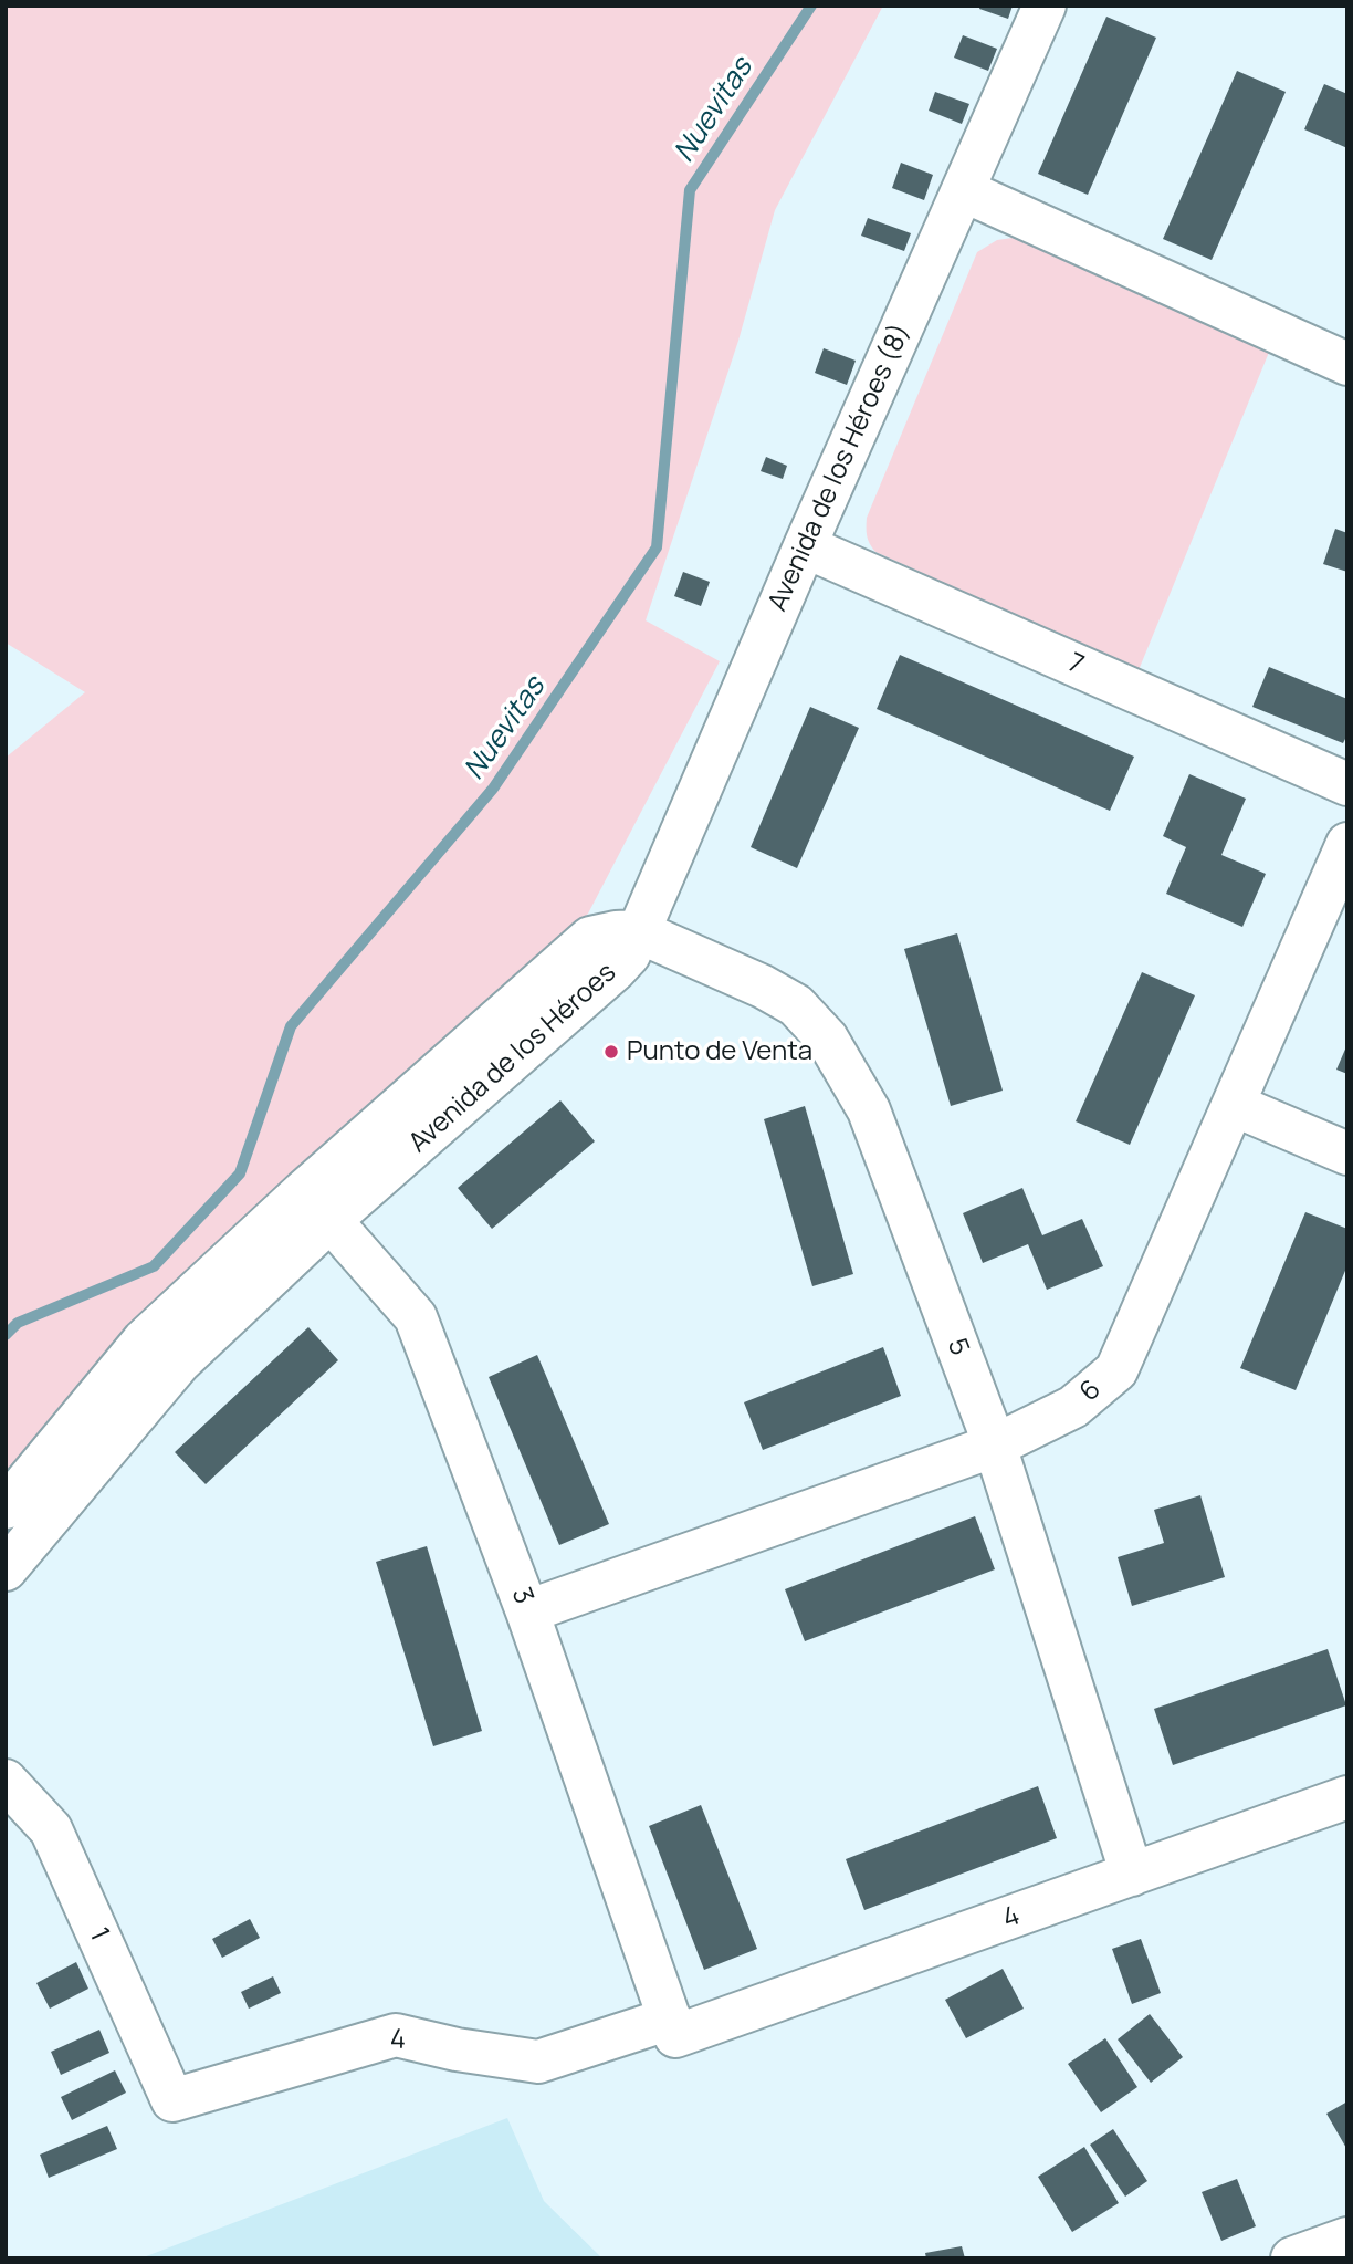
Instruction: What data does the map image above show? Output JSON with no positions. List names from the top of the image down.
{
  "streets": {
    "street": [
      "Avenida de los Héroes (8)",
      "7",
      "Avenida de los Héroes",
      "5",
      "6",
      "3",
      "4",
      "1"
    ]
  },
  "crossings": [
    ["Avenida de los Héroes (8)", "7"],
    ["Avenida de los Héroes (8)", "Avenida de los Héroes"],
    ["Avenida de los Héroes (8)", "5"],
    ["Avenida de los Héroes", "5"],
    ["Avenida de los Héroes", "3"],
    ["5", "6"],
    ["5", "4"],
    ["6", "3"],
    ["3", "4"],
    ["4", "1"]
  ],
  "water": ["Nuevitas"],
  "places": ["Punto de Venta"]
}
